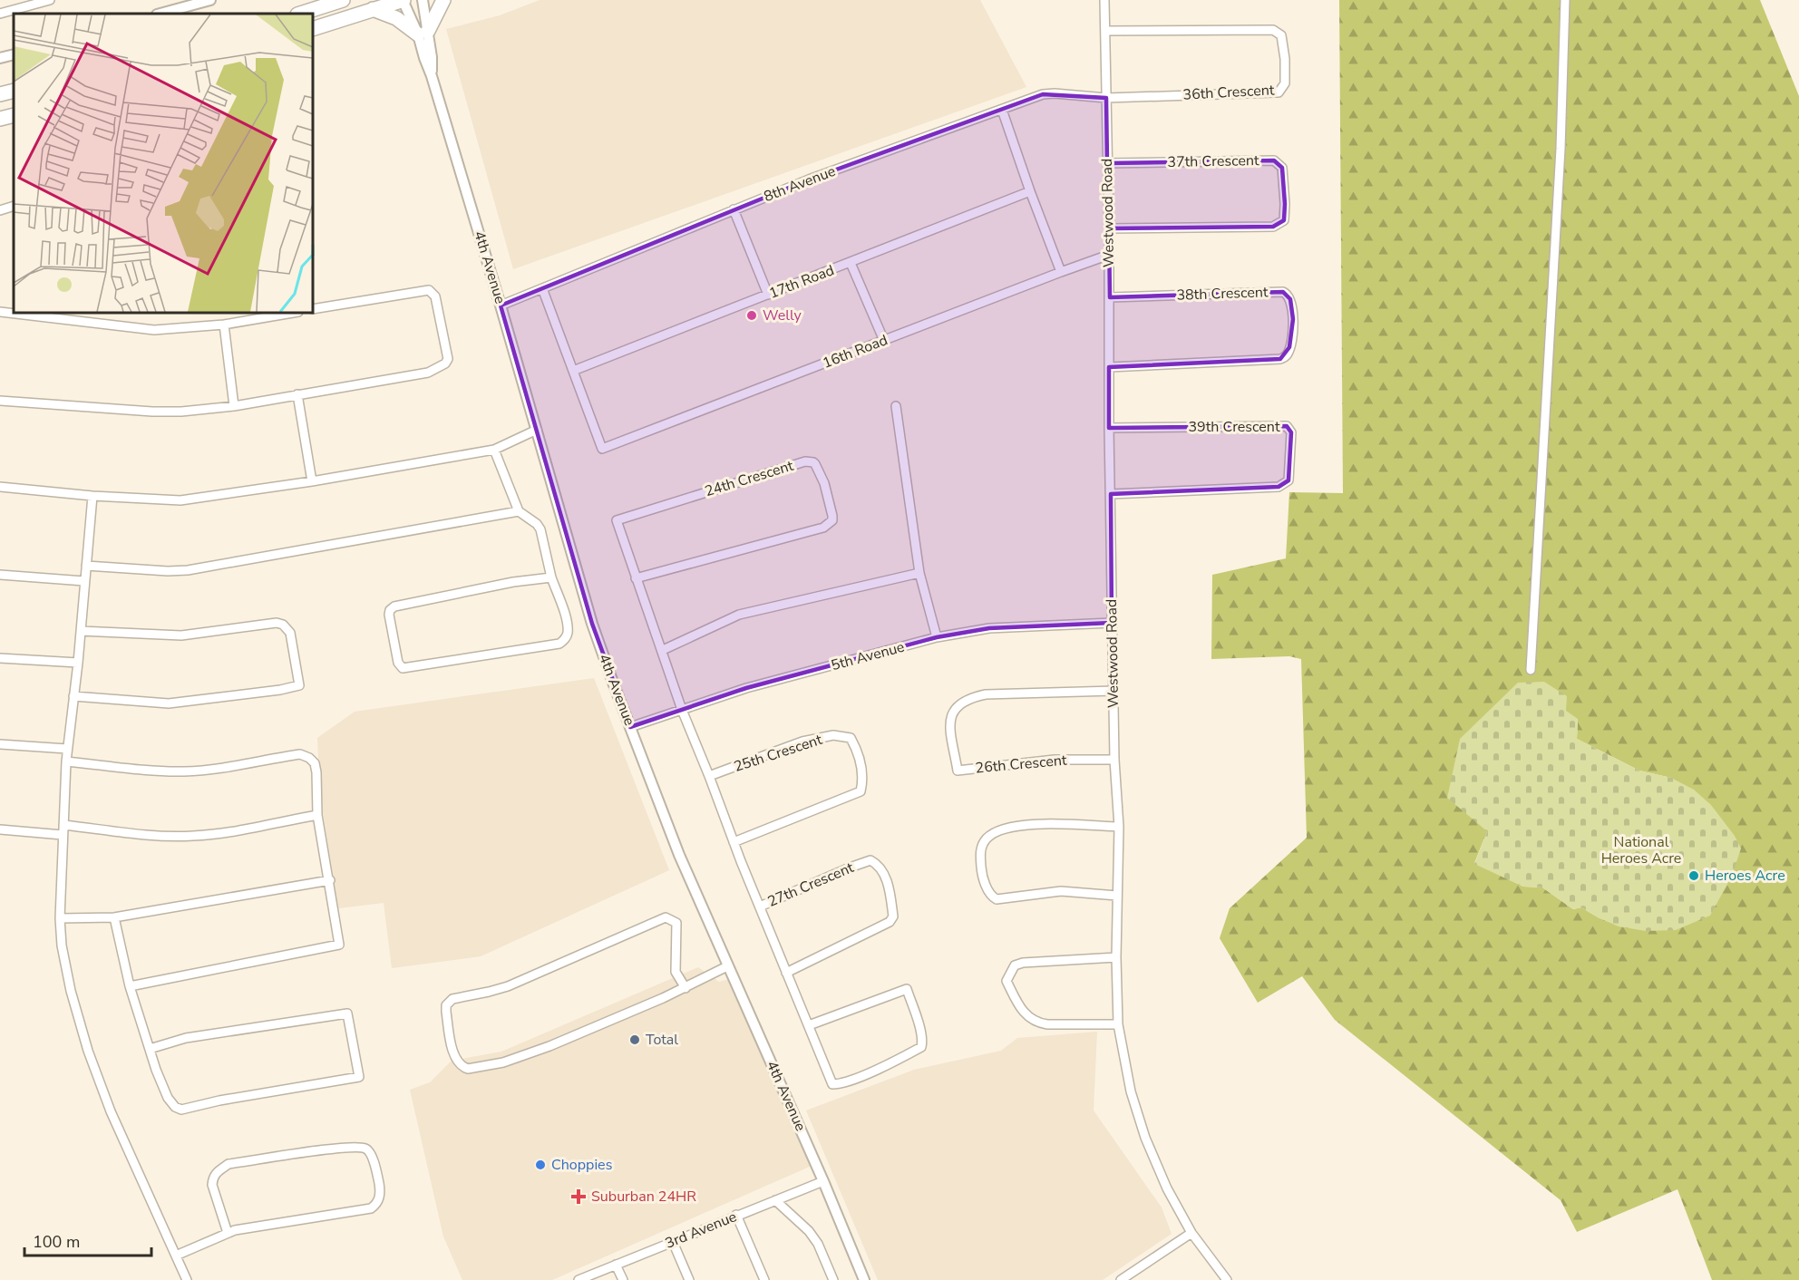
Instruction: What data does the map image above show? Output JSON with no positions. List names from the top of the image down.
{
  "streets": {
    "street": [
      "36th Crescent",
      "37th Crescent",
      "8th Avenue",
      "Westwood Road",
      "4th Avenue",
      "17th Road",
      "38th Crescent",
      "16th Road",
      "39th Crescent",
      "24th Crescent",
      "5th Avenue",
      "25th Crescent",
      "26th Crescent",
      "27th Crescent",
      "3rd Avenue"
    ]
  },
  "crossings": [
    ["36th Crescent", "8th Avenue"],
    ["36th Crescent", "Westwood Road"],
    ["37th Crescent", "Westwood Road"],
    ["8th Avenue", "Westwood Road"],
    ["8th Avenue", "4th Avenue"],
    ["Westwood Road", "38th Crescent"],
    ["Westwood Road", "16th Road"],
    ["Westwood Road", "39th Crescent"],
    ["Westwood Road", "5th Avenue"],
    ["Westwood Road", "26th Crescent"],
    ["4th Avenue", "5th Avenue"],
    ["4th Avenue", "3rd Avenue"],
    ["17th Road", "16th Road"]
  ],
  "parks": ["National Heroes Acre"],
  "places": {
    "other": [
      "Welly",
      "Heroes Acre",
      "Total",
      "Choppies"
    ],
    "health": ["Suburban 24HR"]
  },
  "scale_bar": "100 m"
}
